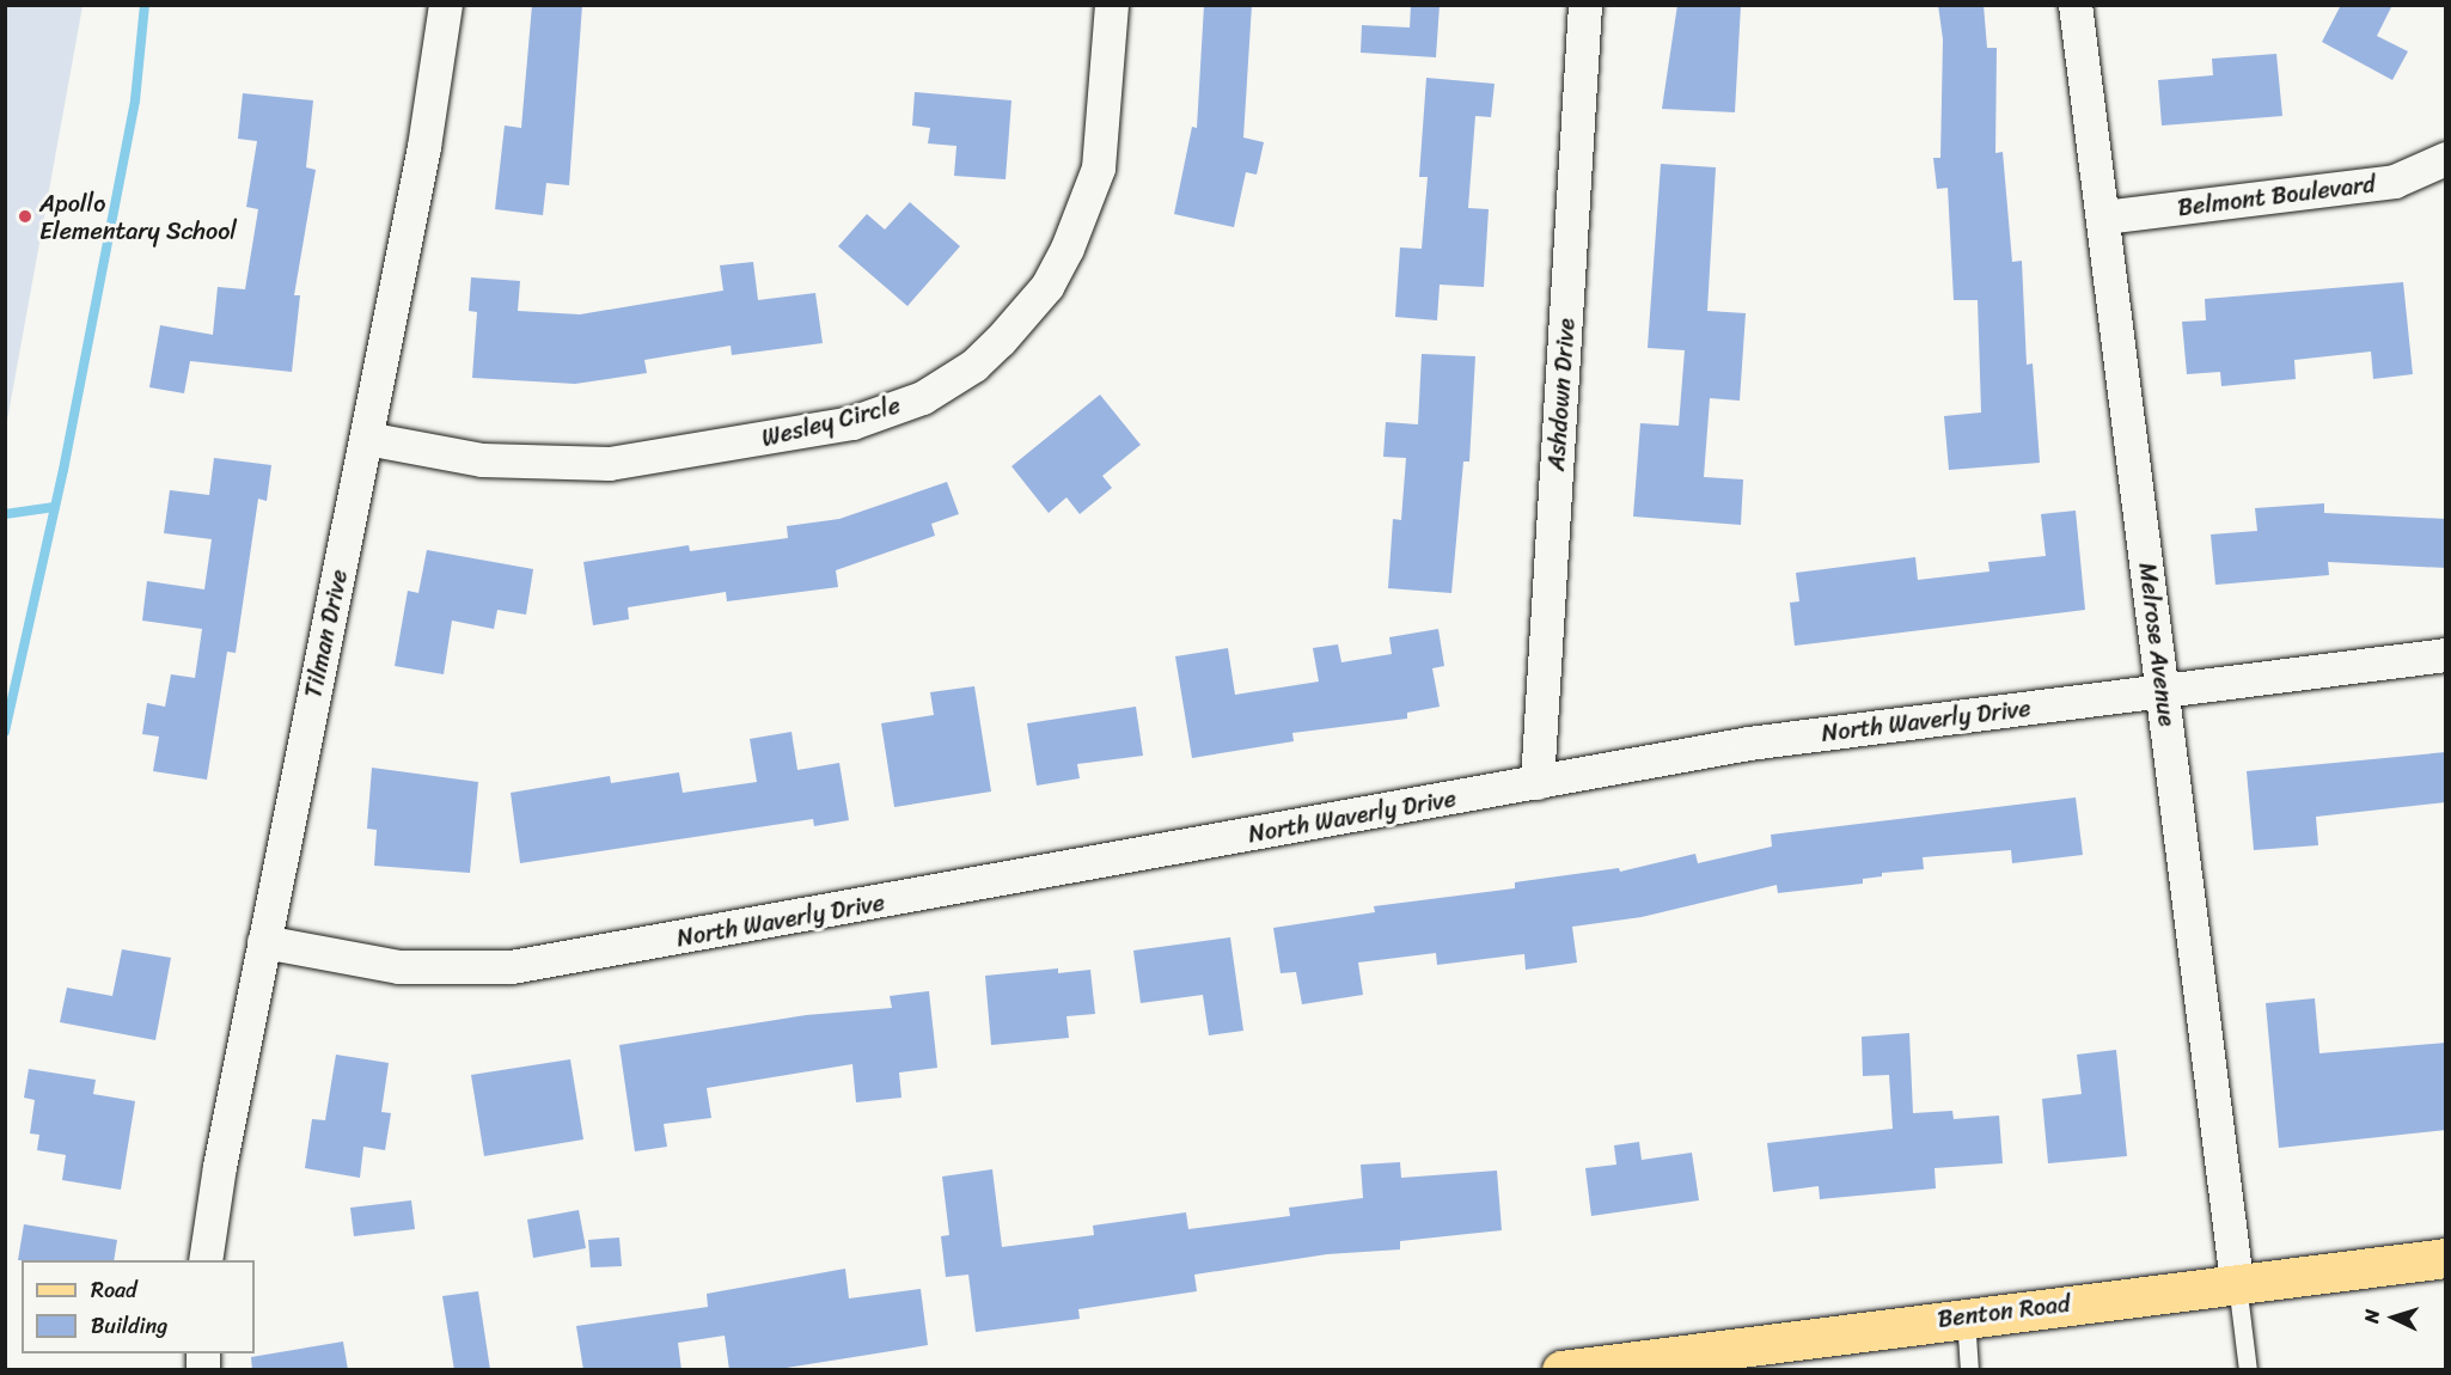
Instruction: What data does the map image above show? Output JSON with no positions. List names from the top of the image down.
{
  "streets": {
    "main road": ["Benton Road"],
    "street": [
      "Belmont Boulevard",
      "Ashdown Drive",
      "Wesley Circle",
      "Tilman Drive",
      "Melrose Avenue",
      "North Waverly Drive"
    ]
  },
  "crossings": [
    ["Belmont Boulevard", "Melrose Avenue"],
    ["Ashdown Drive", "North Waverly Drive"],
    ["Wesley Circle", "Tilman Drive"],
    ["Tilman Drive", "North Waverly Drive"],
    ["Melrose Avenue", "North Waverly Drive"],
    ["Melrose Avenue", "Benton Road"]
  ],
  "places": ["Apollo Elementary School"],
  "legend": ["Road", "Building"],
  "north": "left"
}
